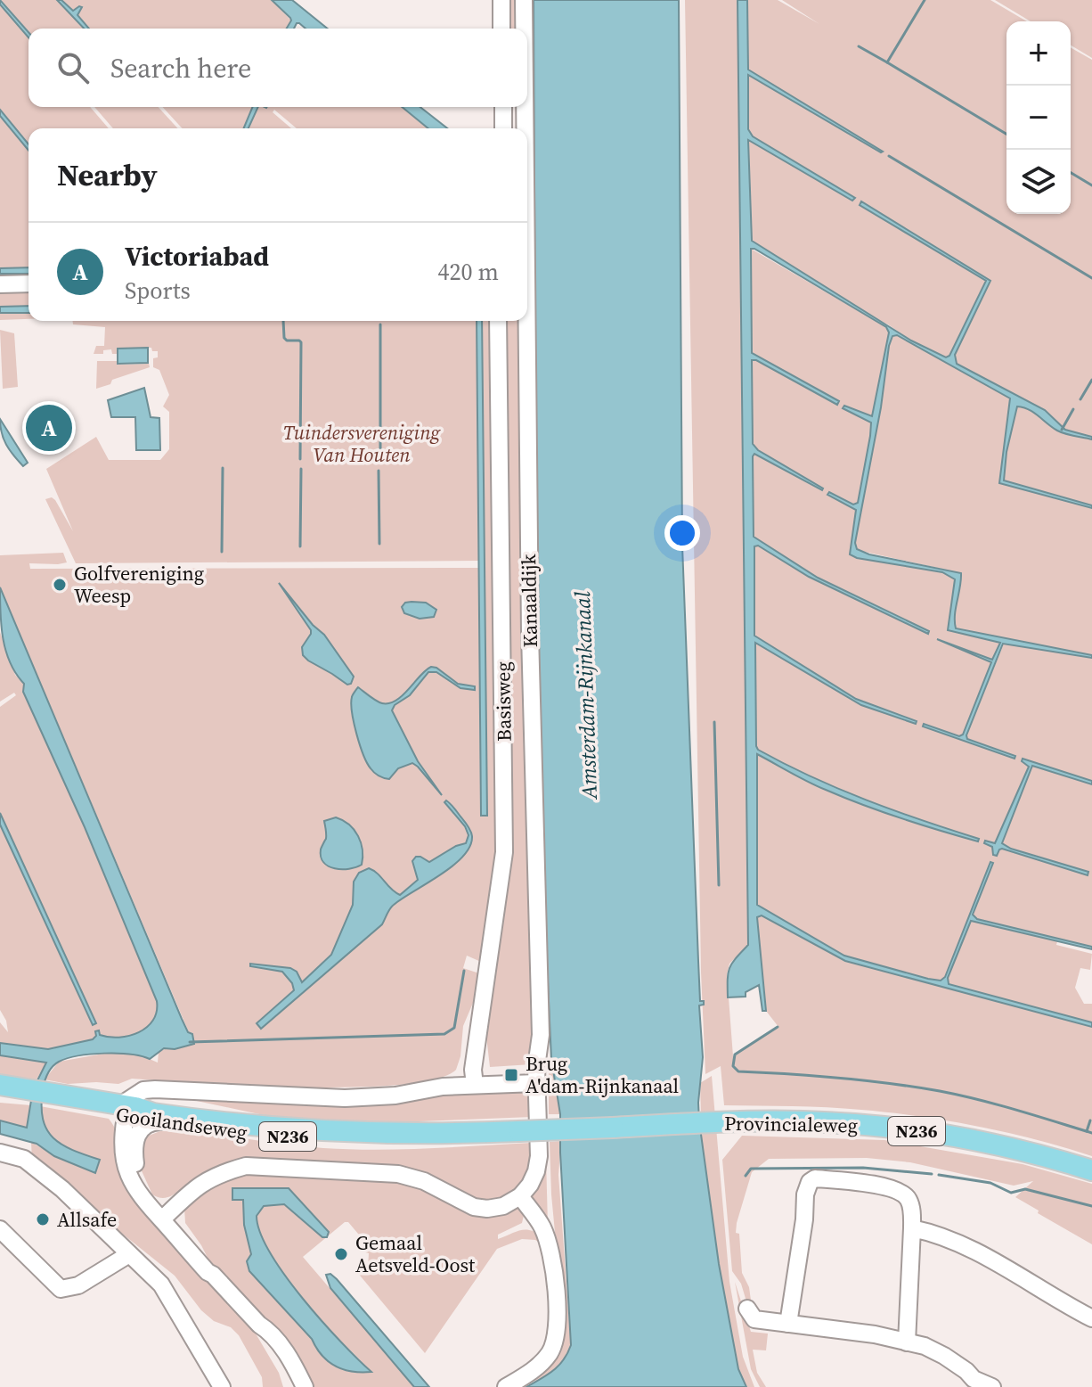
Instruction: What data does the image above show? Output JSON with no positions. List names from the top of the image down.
{
  "streets": {
    "main road": ["Gooilandseweg", "Provincialeweg", "N236"],
    "street": ["Kanaaldijk", "Basisweg"]
  },
  "crossings": [
    ["Gooilandseweg", "Provincialeweg"]
  ],
  "water": ["Amsterdam-Rijnkanaal"],
  "parks": ["Tuindersvereniging Van Houten"],
  "places": {
    "other": ["Golfvereniging Weesp", "Allsafe", "Gemaal Aetsveld-Oost"],
    "transit": ["Brug A'dam-Rijnkanaal"]
  },
  "page": {
    "map_buttons": ["+", "−"],
    "search": "Search here",
    "heading": "Nearby",
    "list": [
      {
        "mark": "A",
        "name": "Victoriabad",
        "note": "Sports",
        "value": "420 m"
      }
    ],
    "pins": "A"
  }
}
